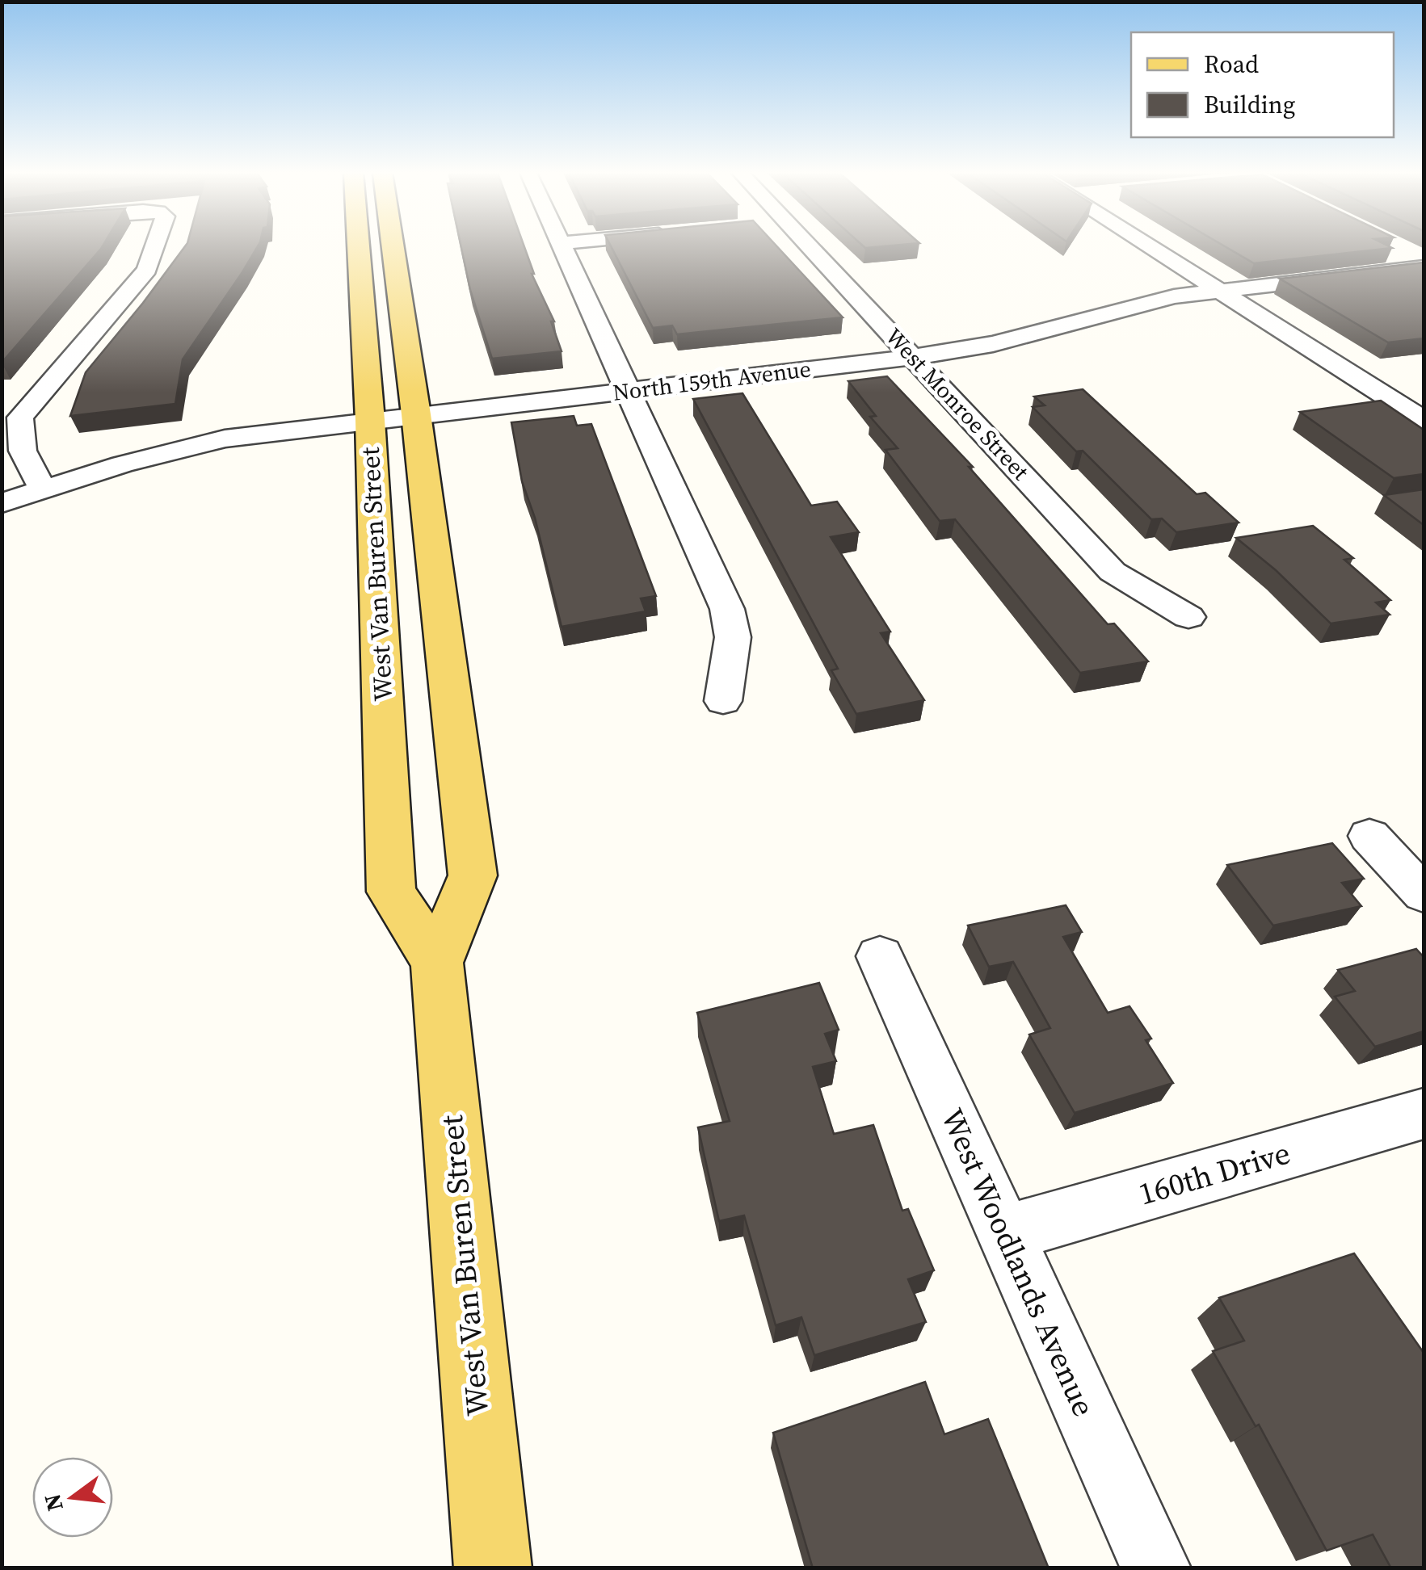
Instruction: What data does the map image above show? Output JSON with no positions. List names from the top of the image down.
{
  "streets": {
    "main road": ["West Van Buren Street"],
    "street": [
      "North 159th Avenue",
      "West Monroe Street",
      "160th Drive",
      "West Woodlands Avenue"
    ]
  },
  "crossings": [
    ["North 159th Avenue", "West Monroe Street"],
    ["North 159th Avenue", "West Van Buren Street"],
    ["160th Drive", "West Woodlands Avenue"]
  ],
  "legend": ["Road", "Building"],
  "north": "left"
}
